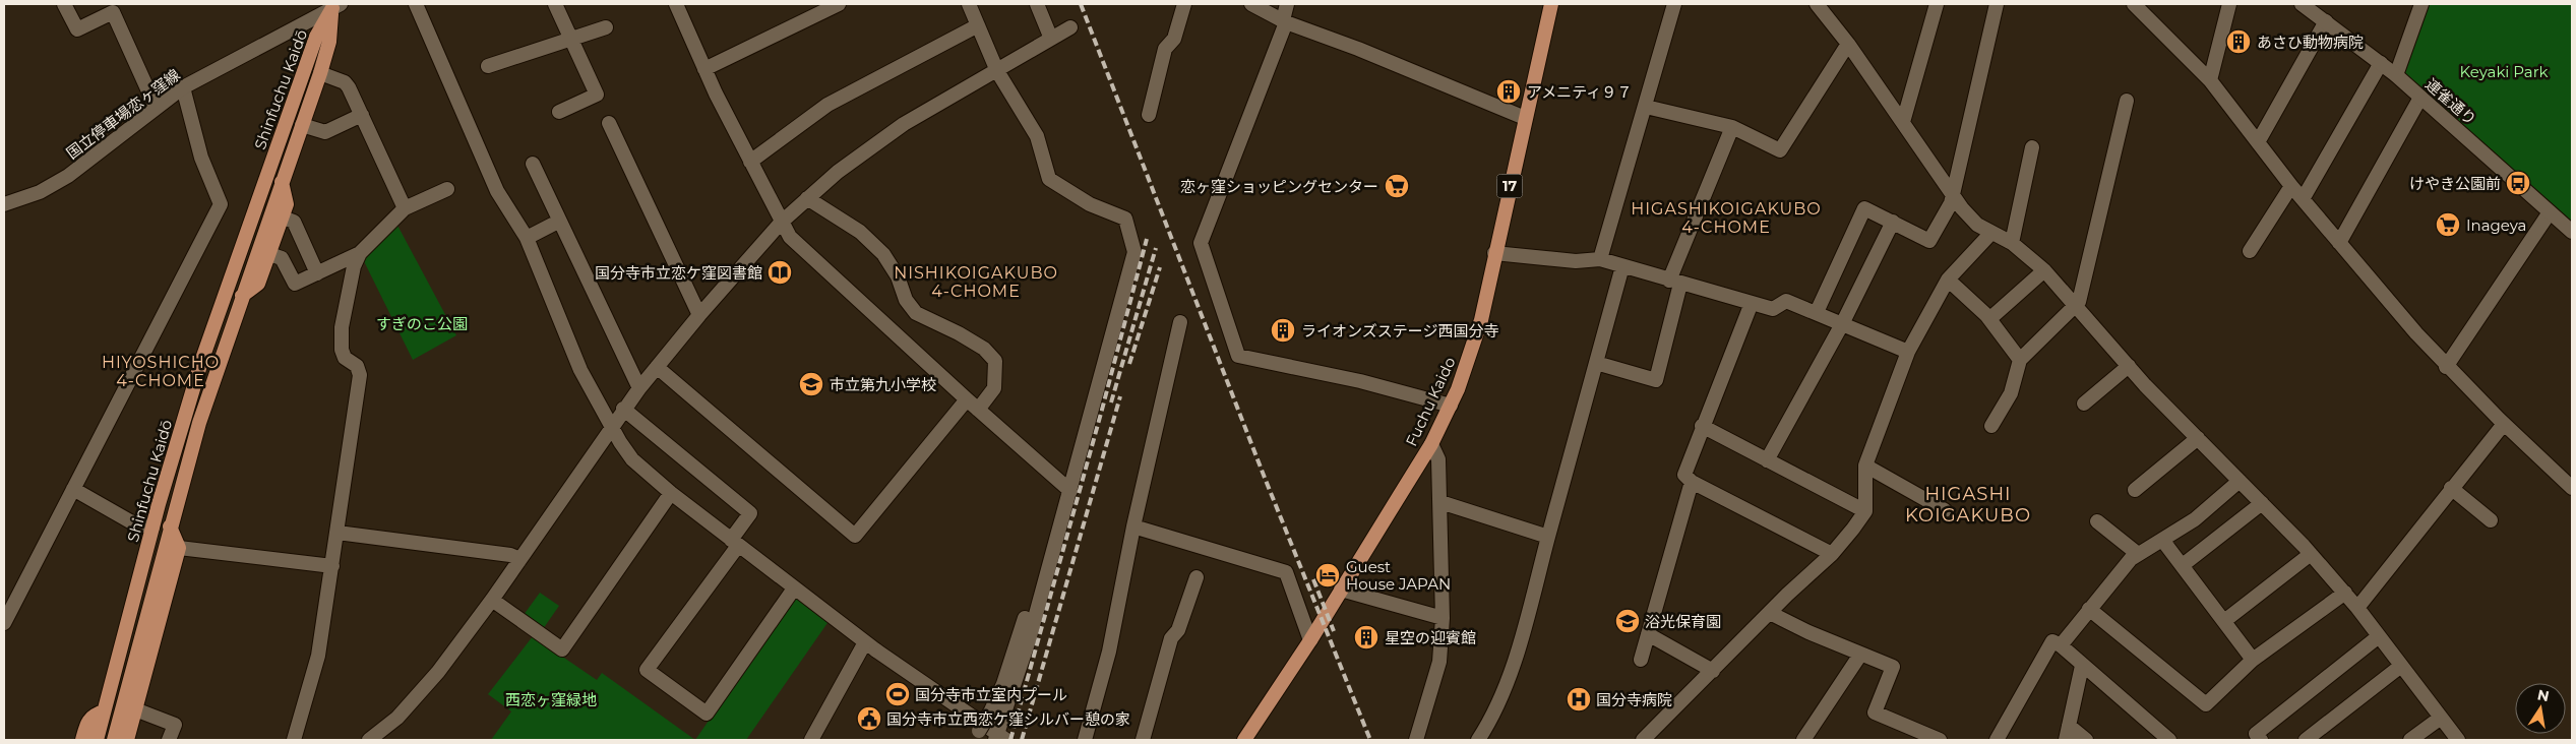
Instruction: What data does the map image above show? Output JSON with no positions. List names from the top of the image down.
{
  "streets": {
    "main road": ["Shinfuchu Kaidō", "17", "Fuchu Kaido"],
    "street": ["連雀通り", "国立停車場恋ヶ窪線"]
  },
  "crossings": [
    ["Shinfuchu Kaidō", "国立停車場恋ヶ窪線"]
  ],
  "districts": [
    "HIGASHIKOIGAKUBO 4-CHOME",
    "NISHIKOIGAKUBO 4-CHOME",
    "HIYOSHICHO 4-CHOME",
    "HIGASHI KOIGAKUBO"
  ],
  "parks": ["Keyaki Park", "すぎのこ公園", "西恋ヶ窪緑地"],
  "places": {
    "building": [
      "あさひ動物病院",
      "アメニティ９７",
      "ライオンズステージ西国分寺",
      "星空の迎賓館"
    ],
    "bus stop": ["けやき公園前"],
    "supermarket": ["恋ヶ窪ショッピングセンター", "Inageya"],
    "library": ["国分寺市立恋ケ窪図書館"],
    "school or university": ["市立第九小学校", "浴光保育園"],
    "hotel": ["Guest House JAPAN"],
    "sports": ["国分寺市立室内プール"],
    "hospital": ["国分寺病院"],
    "public building": ["国分寺市立西恋ケ窪シルバー憩の家"]
  },
  "north": "top"
}
